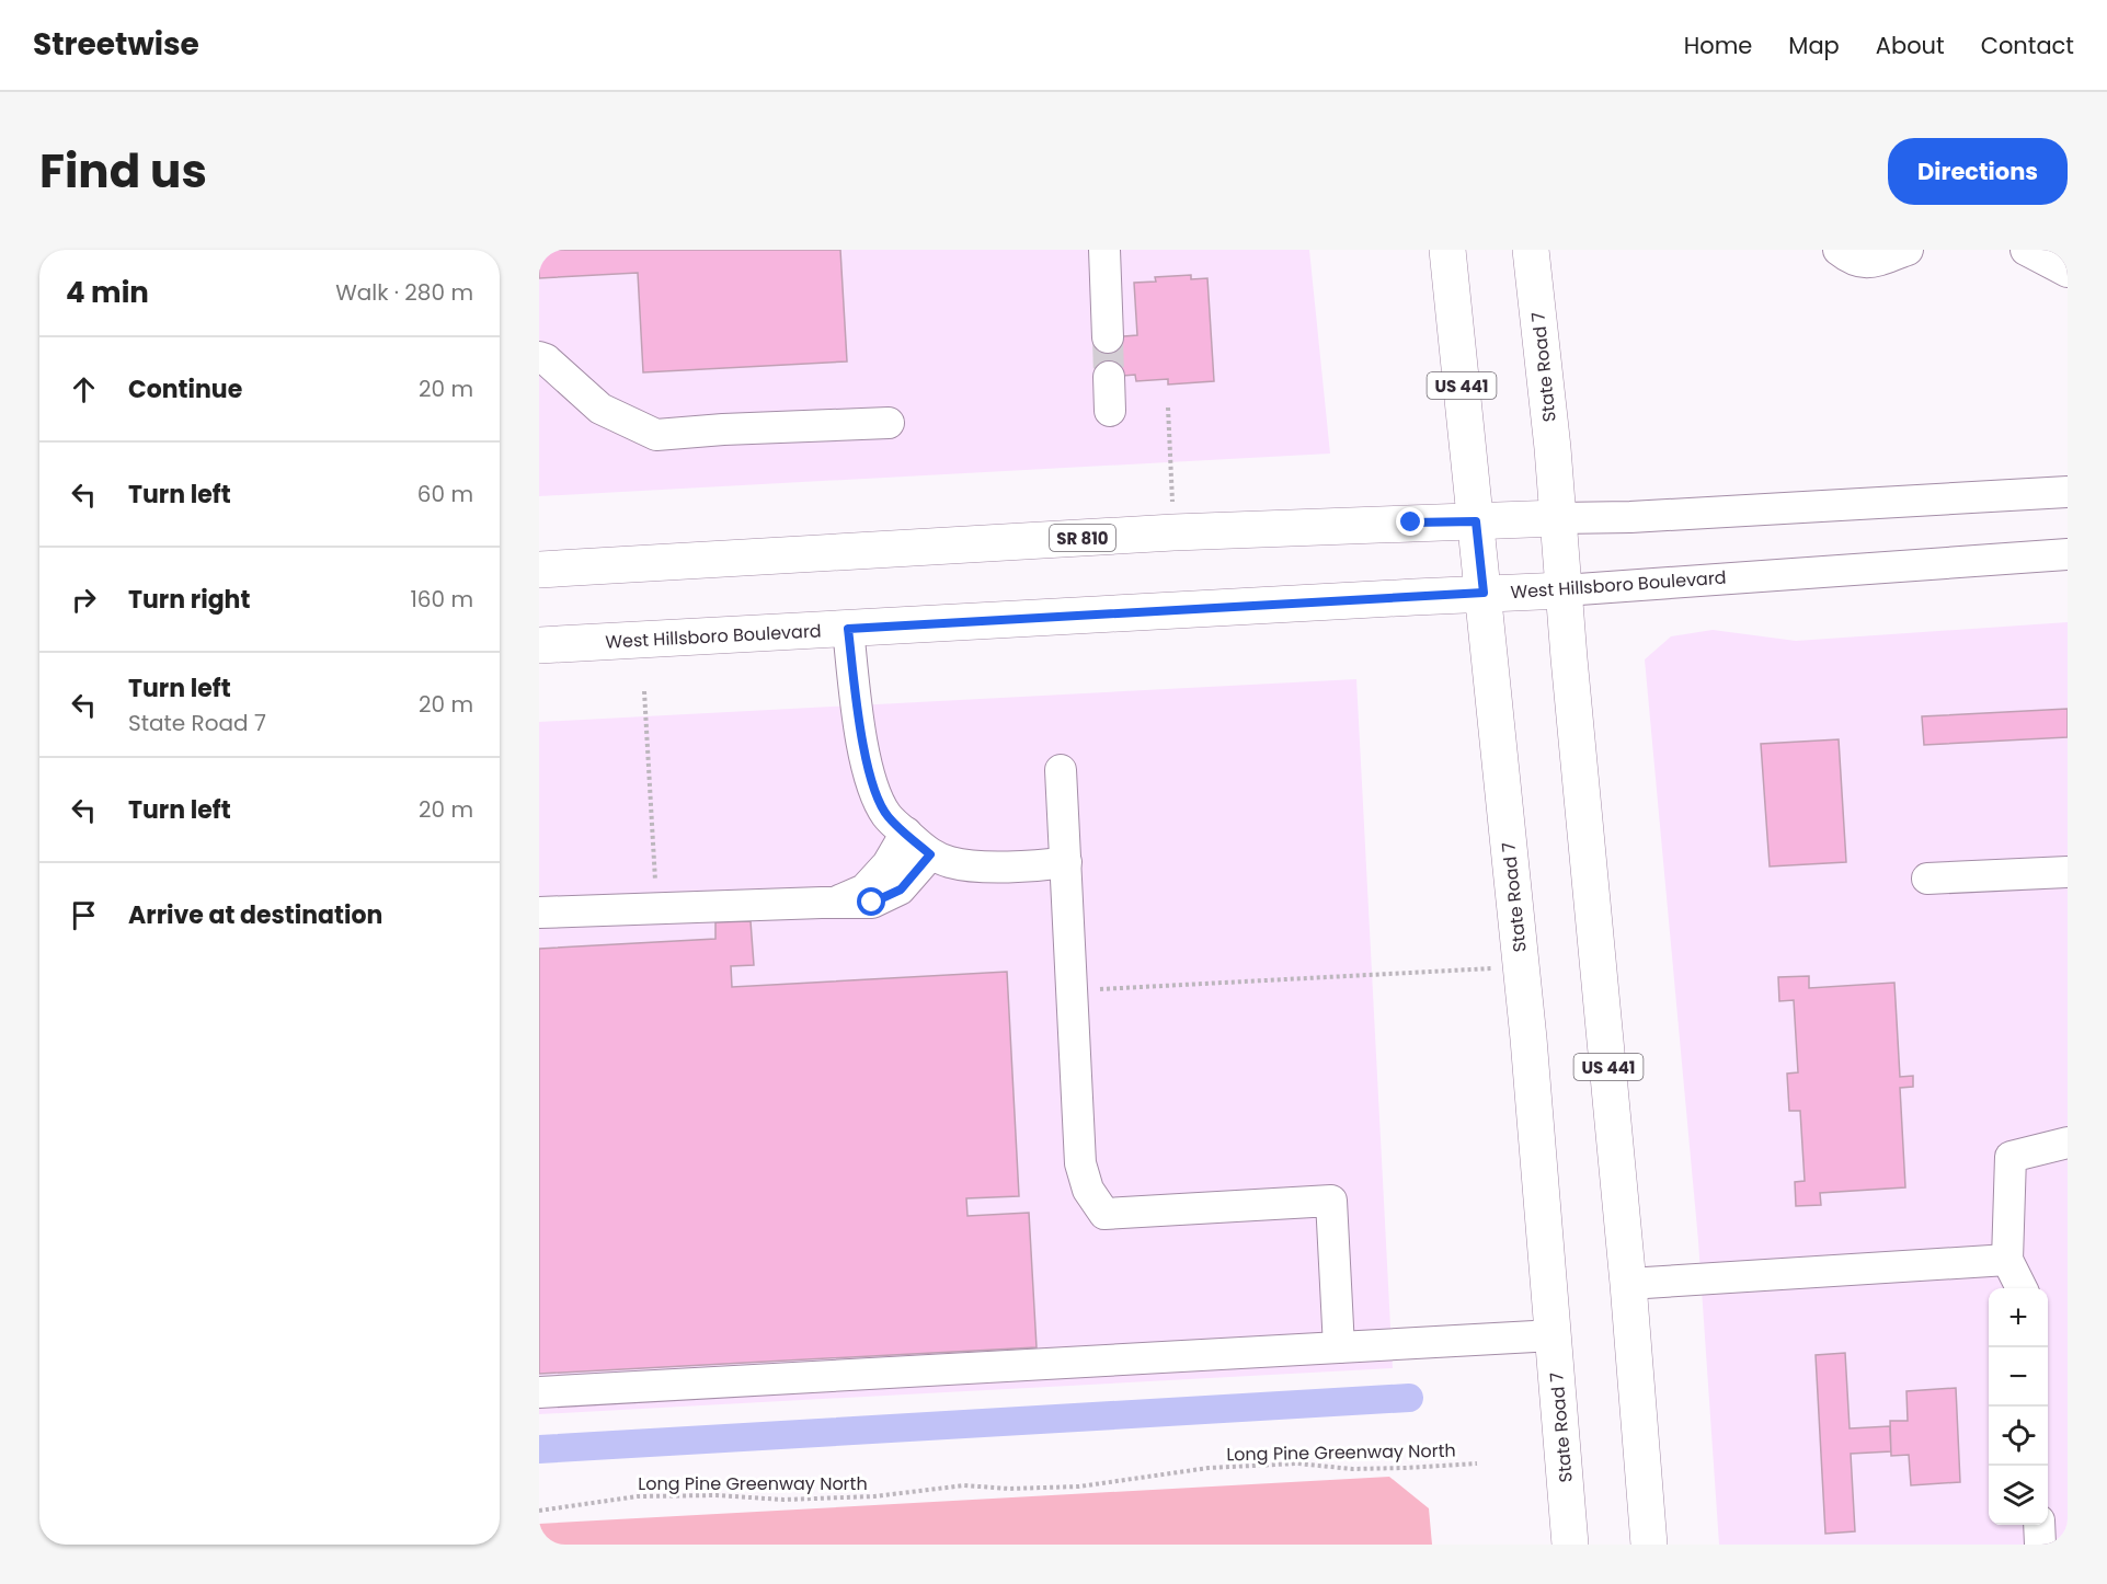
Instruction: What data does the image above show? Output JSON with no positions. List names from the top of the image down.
{
  "streets": {
    "main road": [
      "State Road 7",
      "US 441",
      "SR 810",
      "West Hillsboro Boulevard"
    ],
    "path": ["Long Pine Greenway North"]
  },
  "crossings": [
    ["State Road 7", "SR 810"],
    ["State Road 7", "West Hillsboro Boulevard"]
  ],
  "page": {
    "header": "Streetwise",
    "nav": [
      "Home",
      "Map",
      "About",
      "Contact"
    ],
    "title": "Find us",
    "buttons": "Directions",
    "heading": ["4 min", "Walk · 280 m"],
    "list": [
      ["Continue", "20 m"],
      ["Turn left", "60 m"],
      ["Turn right", "160 m"],
      ["Turn left", "State Road 7", "20 m"],
      ["Turn left", "20 m"],
      "Arrive at destination"
    ],
    "map_buttons": ["+", "−"]
  }
}
